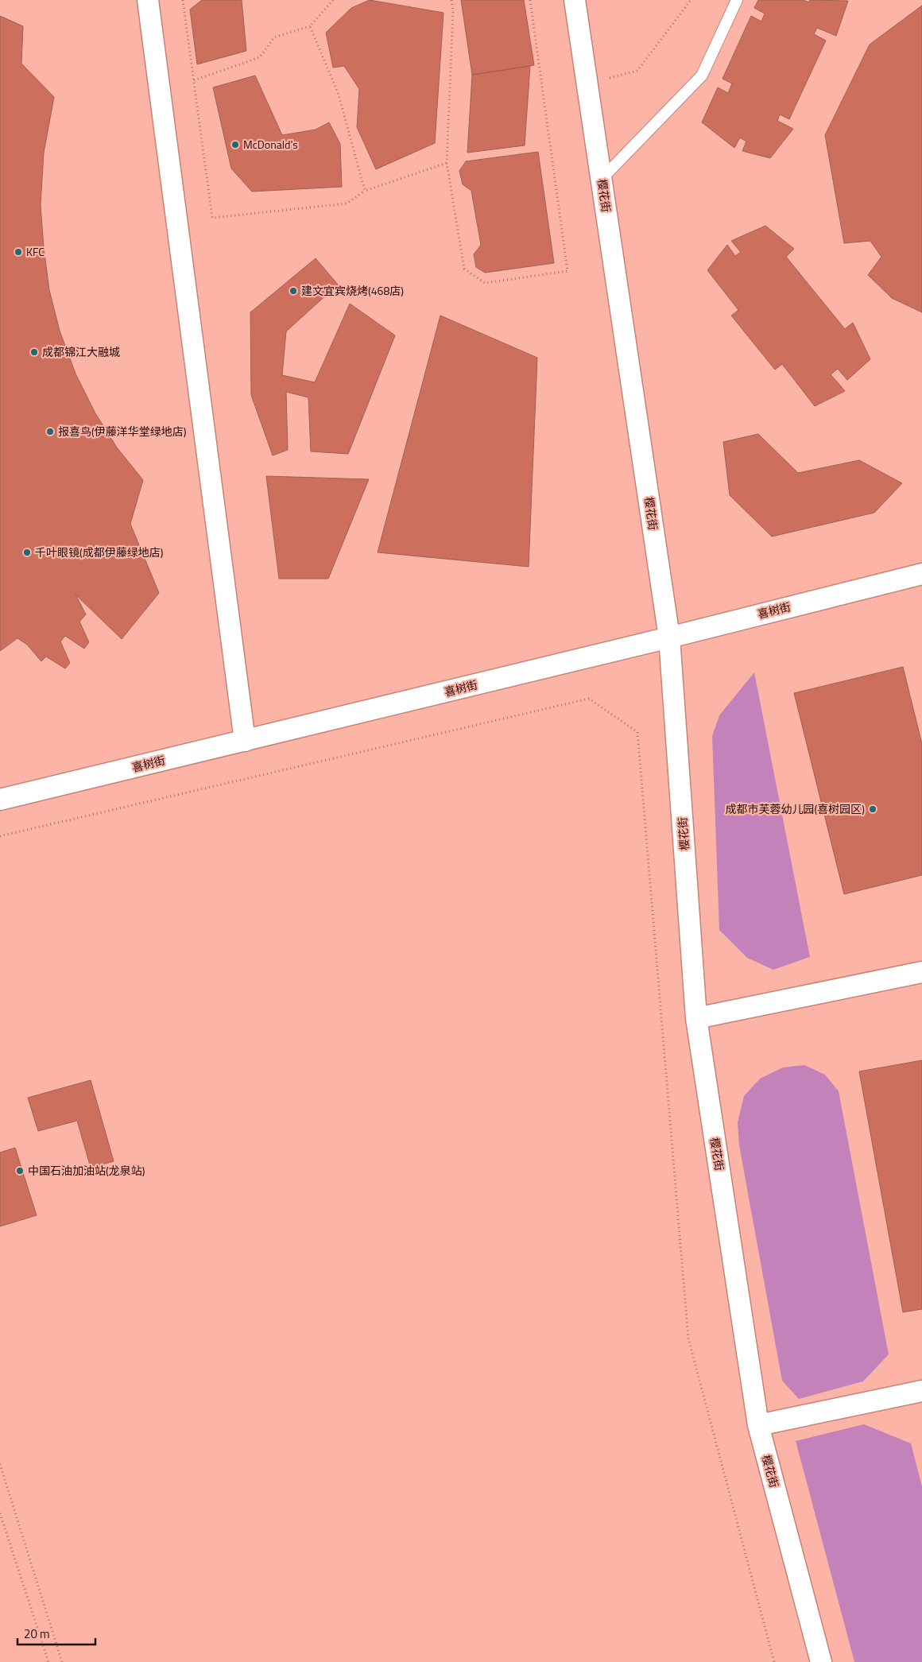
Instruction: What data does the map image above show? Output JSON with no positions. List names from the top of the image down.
{
  "streets": {
    "street": ["樱花街", "喜树街"]
  },
  "crossings": [
    ["樱花街", "喜树街"]
  ],
  "places": [
    "McDonald's",
    "KFC",
    "建文宜宾烧烤(468店)",
    "成都锦江大融城",
    "报喜鸟(伊藤洋华堂绿地店)",
    "千叶眼镜(成都伊藤绿地店)",
    "成都市芙蓉幼儿园(喜树园区)",
    "中国石油加油站(龙泉站)"
  ],
  "scale_bar": "20 m"
}
